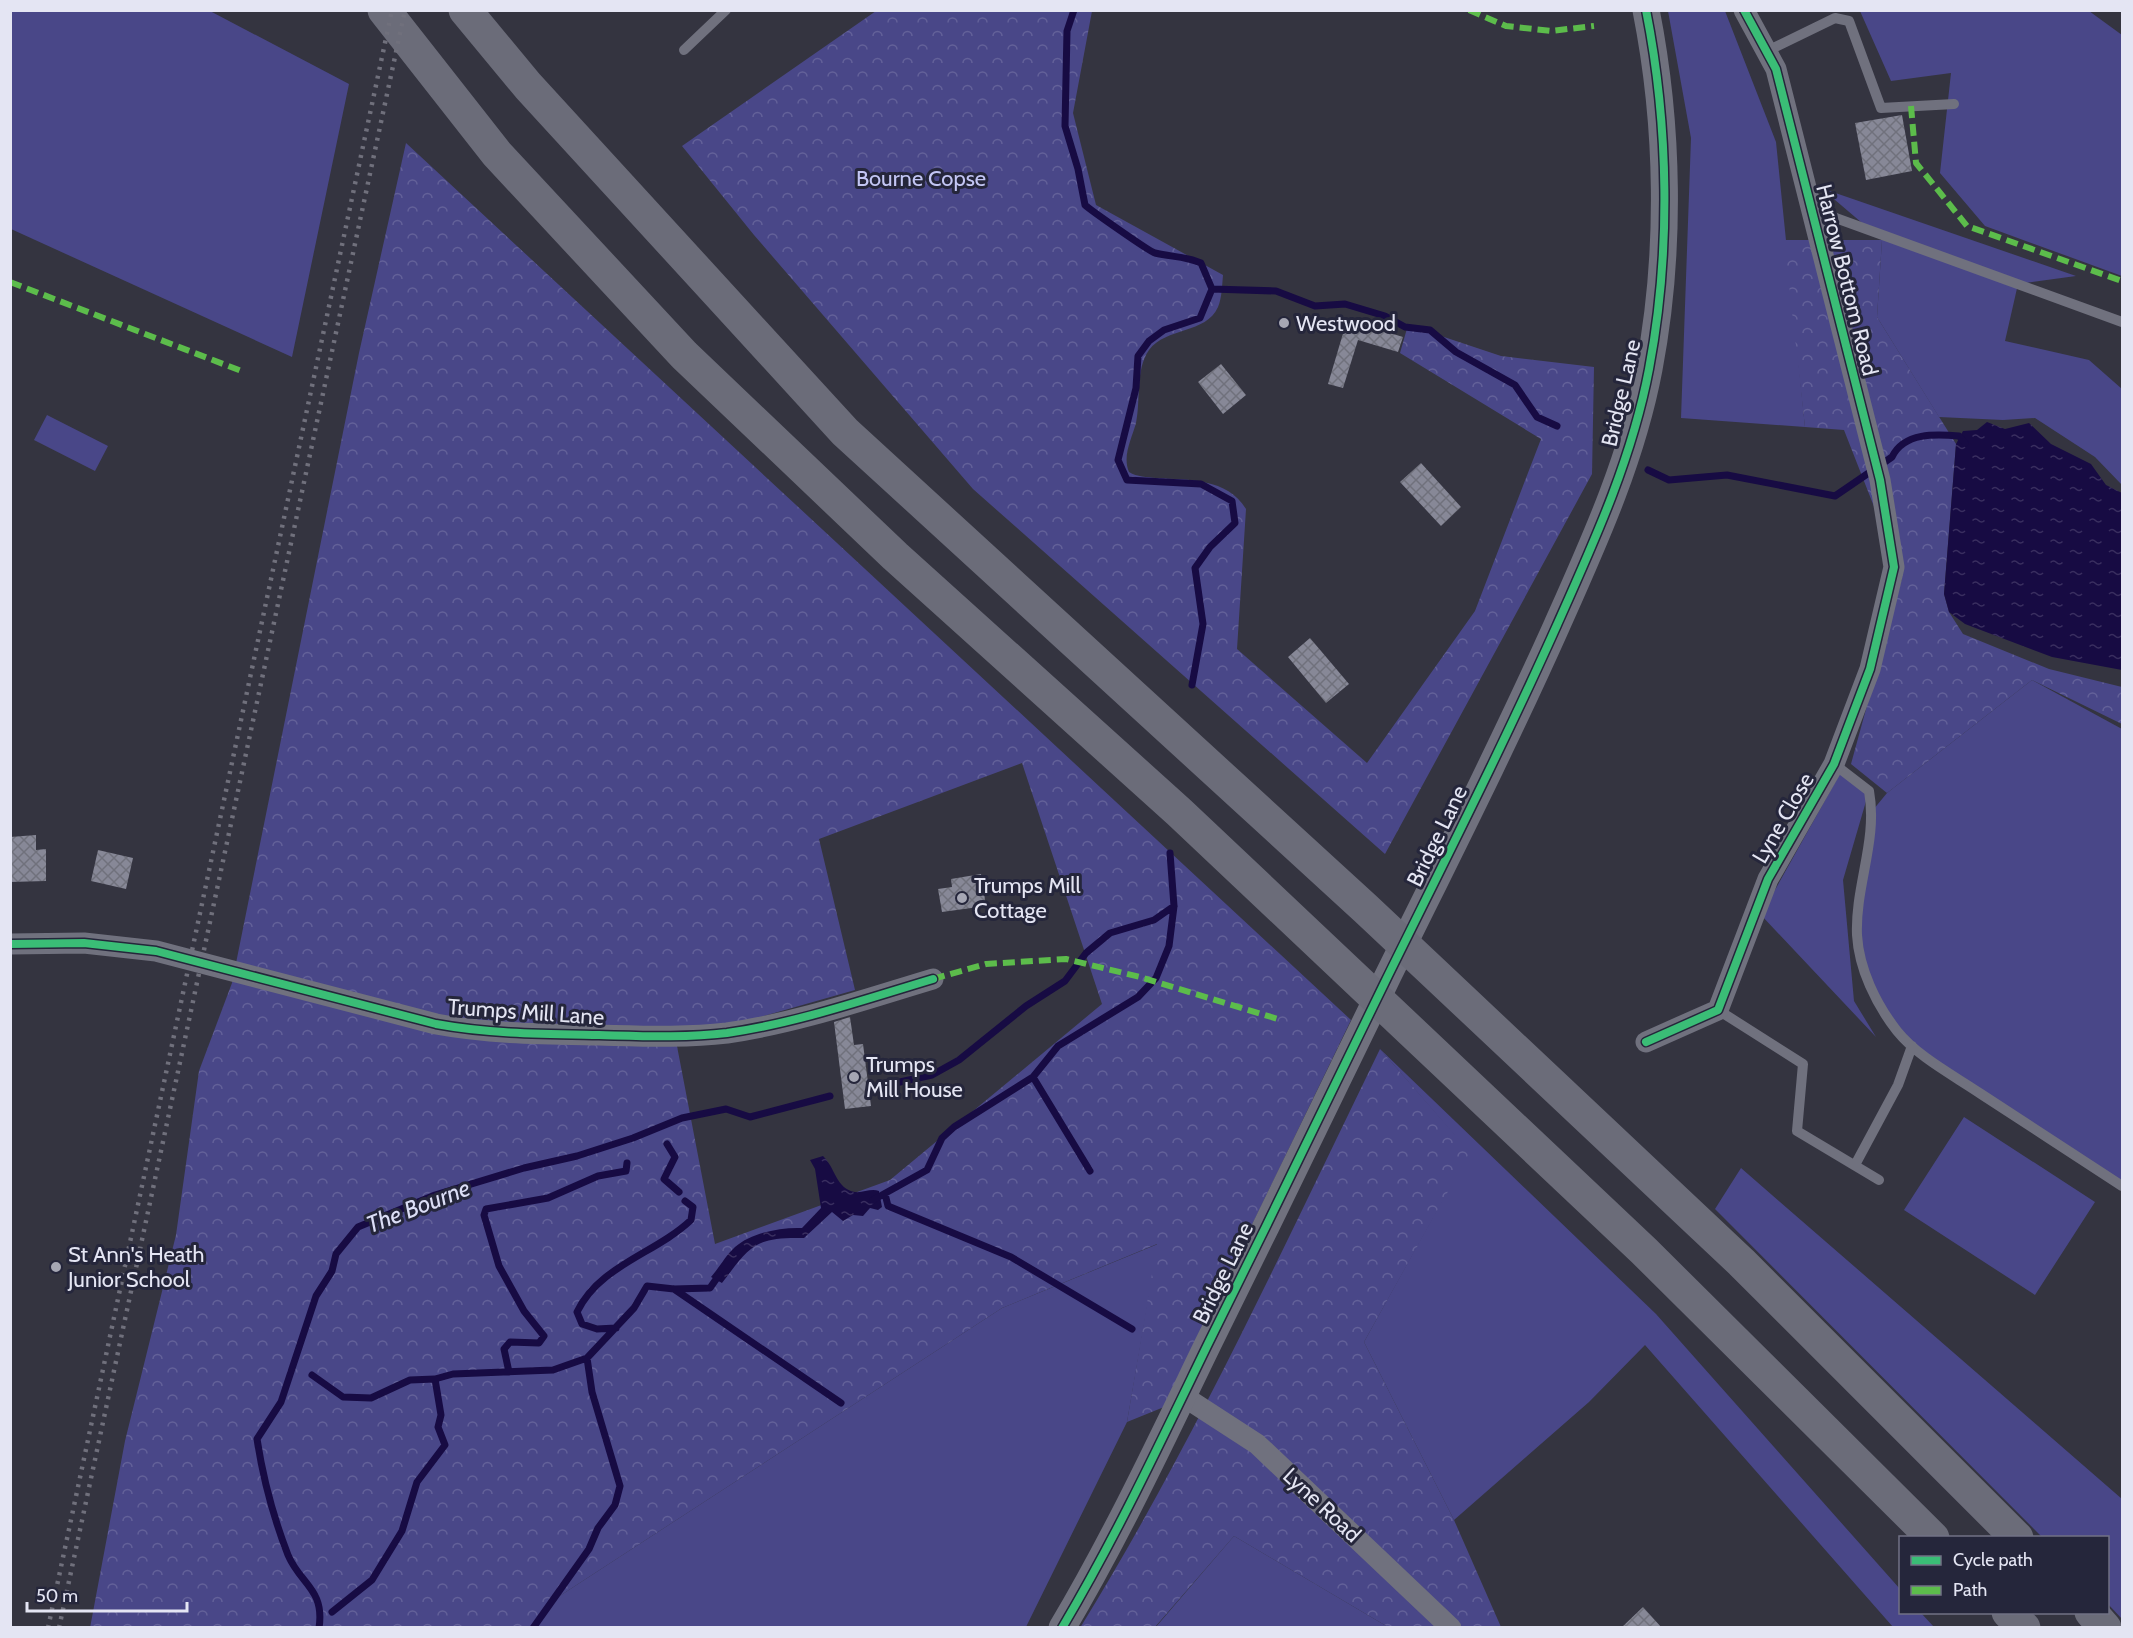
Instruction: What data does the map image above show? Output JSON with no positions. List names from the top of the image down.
{
  "streets": {
    "street": [
      "Harrow Bottom Road",
      "Bridge Lane",
      "Lyne Close",
      "Trumps Mill Lane",
      "Lyne Road"
    ]
  },
  "crossings": [
    ["Harrow Bottom Road", "Lyne Close"],
    ["Bridge Lane", "Lyne Road"]
  ],
  "water": ["The Bourne"],
  "parks": ["Bourne Copse"],
  "places": [
    "Westwood",
    "Trumps Mill Cottage",
    "Trumps Mill House",
    "St Ann's Heath Junior School"
  ],
  "legend": ["Cycle path", "Path"],
  "scale_bar": "50 m"
}
